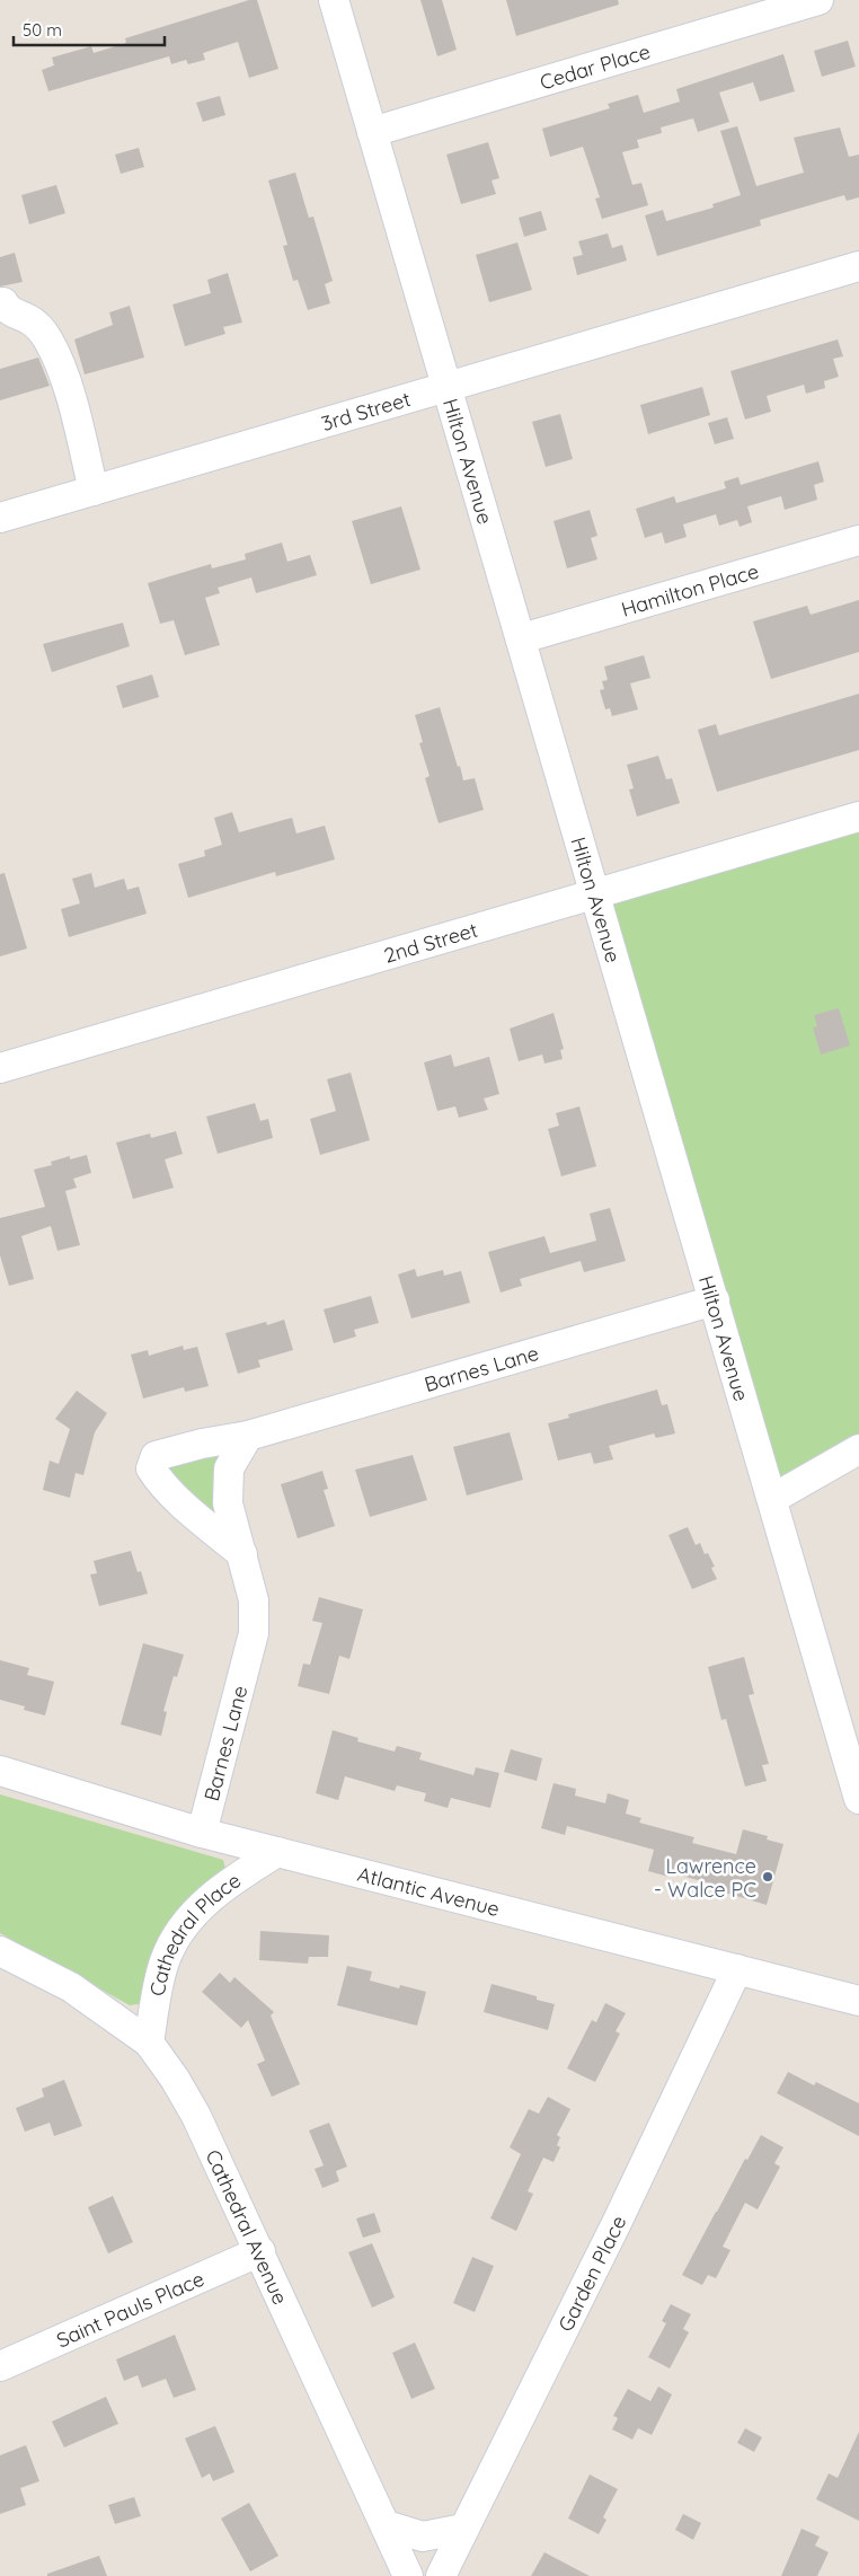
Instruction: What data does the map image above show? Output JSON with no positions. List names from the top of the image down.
{
  "streets": {
    "street": [
      "Cedar Place",
      "3rd Street",
      "Hilton Avenue",
      "Hamilton Place",
      "2nd Street",
      "Barnes Lane",
      "Atlantic Avenue",
      "Cathedral Place",
      "Cathedral Avenue",
      "Garden Place",
      "Saint Pauls Place"
    ]
  },
  "crossings": [
    ["Cedar Place", "Hilton Avenue"],
    ["3rd Street", "Hilton Avenue"],
    ["Hilton Avenue", "Hamilton Place"],
    ["Hilton Avenue", "2nd Street"],
    ["Hilton Avenue", "Barnes Lane"],
    ["Barnes Lane", "Atlantic Avenue"],
    ["Atlantic Avenue", "Cathedral Place"],
    ["Atlantic Avenue", "Garden Place"],
    ["Cathedral Place", "Cathedral Avenue"],
    ["Cathedral Avenue", "Saint Pauls Place"]
  ],
  "places": ["Lawrence - Walce PC"],
  "scale_bar": "50 m"
}
